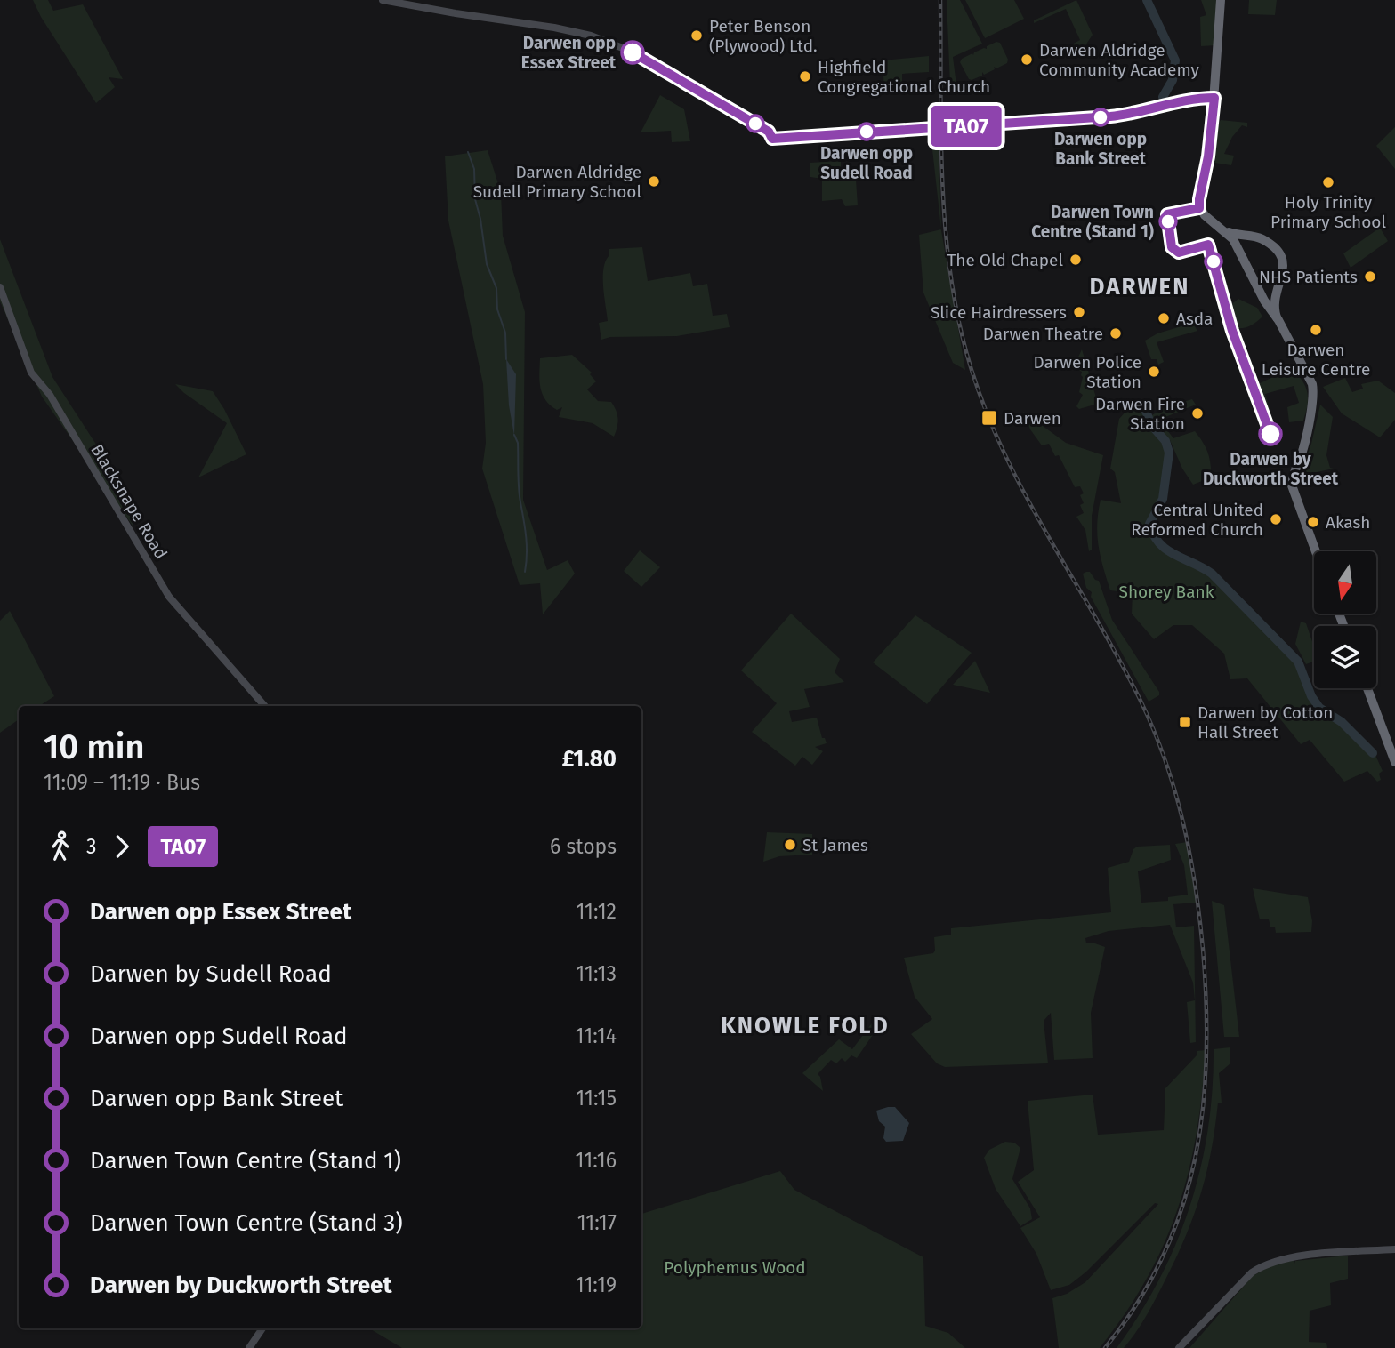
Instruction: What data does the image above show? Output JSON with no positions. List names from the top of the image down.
{
  "streets": {
    "street": ["Blacksnape Road"]
  },
  "districts": ["DARWEN", "KNOWLE FOLD"],
  "parks": ["Shorey Bank", "Polyphemus Wood"],
  "places": {
    "other": [
      "Peter Benson (Plywood) Ltd.",
      "Darwen opp Essex Street",
      "Darwen Aldridge Community Academy",
      "Highfield Congregational Church",
      "Darwen opp Bank Street",
      "Darwen opp Sudell Road",
      "Darwen Aldridge Sudell Primary School",
      "Holy Trinity Primary School",
      "Darwen Town Centre (Stand 1)",
      "The Old Chapel",
      "NHS Patients",
      "Slice Hairdressers",
      "Asda",
      "Darwen Leisure Centre",
      "Darwen Theatre",
      "Darwen Police Station",
      "Darwen Fire Station",
      "Darwen by Duckworth Street",
      "Central United Reformed Church",
      "Akash",
      "St James"
    ],
    "transit": ["Darwen", "Darwen by Cotton Hall Street"]
  },
  "lines": ["bus line TA07"],
  "north": "bottom",
  "page": {
    "on_map": "TA07",
    "heading": ["10 min", "11:09 – 11:19 · Bus", "£1.80"],
    "legs": ["3", "TA07", "6 stops"],
    "list": [
      {
        "name": "Darwen opp Essex Street",
        "value": "11:12"
      },
      {
        "name": "Darwen by Sudell Road",
        "value": "11:13"
      },
      {
        "name": "Darwen opp Sudell Road",
        "value": "11:14"
      },
      {
        "name": "Darwen opp Bank Street",
        "value": "11:15"
      },
      {
        "name": "Darwen Town Centre (Stand 1)",
        "value": "11:16"
      },
      {
        "name": "Darwen Town Centre (Stand 3)",
        "value": "11:17"
      },
      {
        "name": "Darwen by Duckworth Street",
        "value": "11:19"
      }
    ]
  }
}
